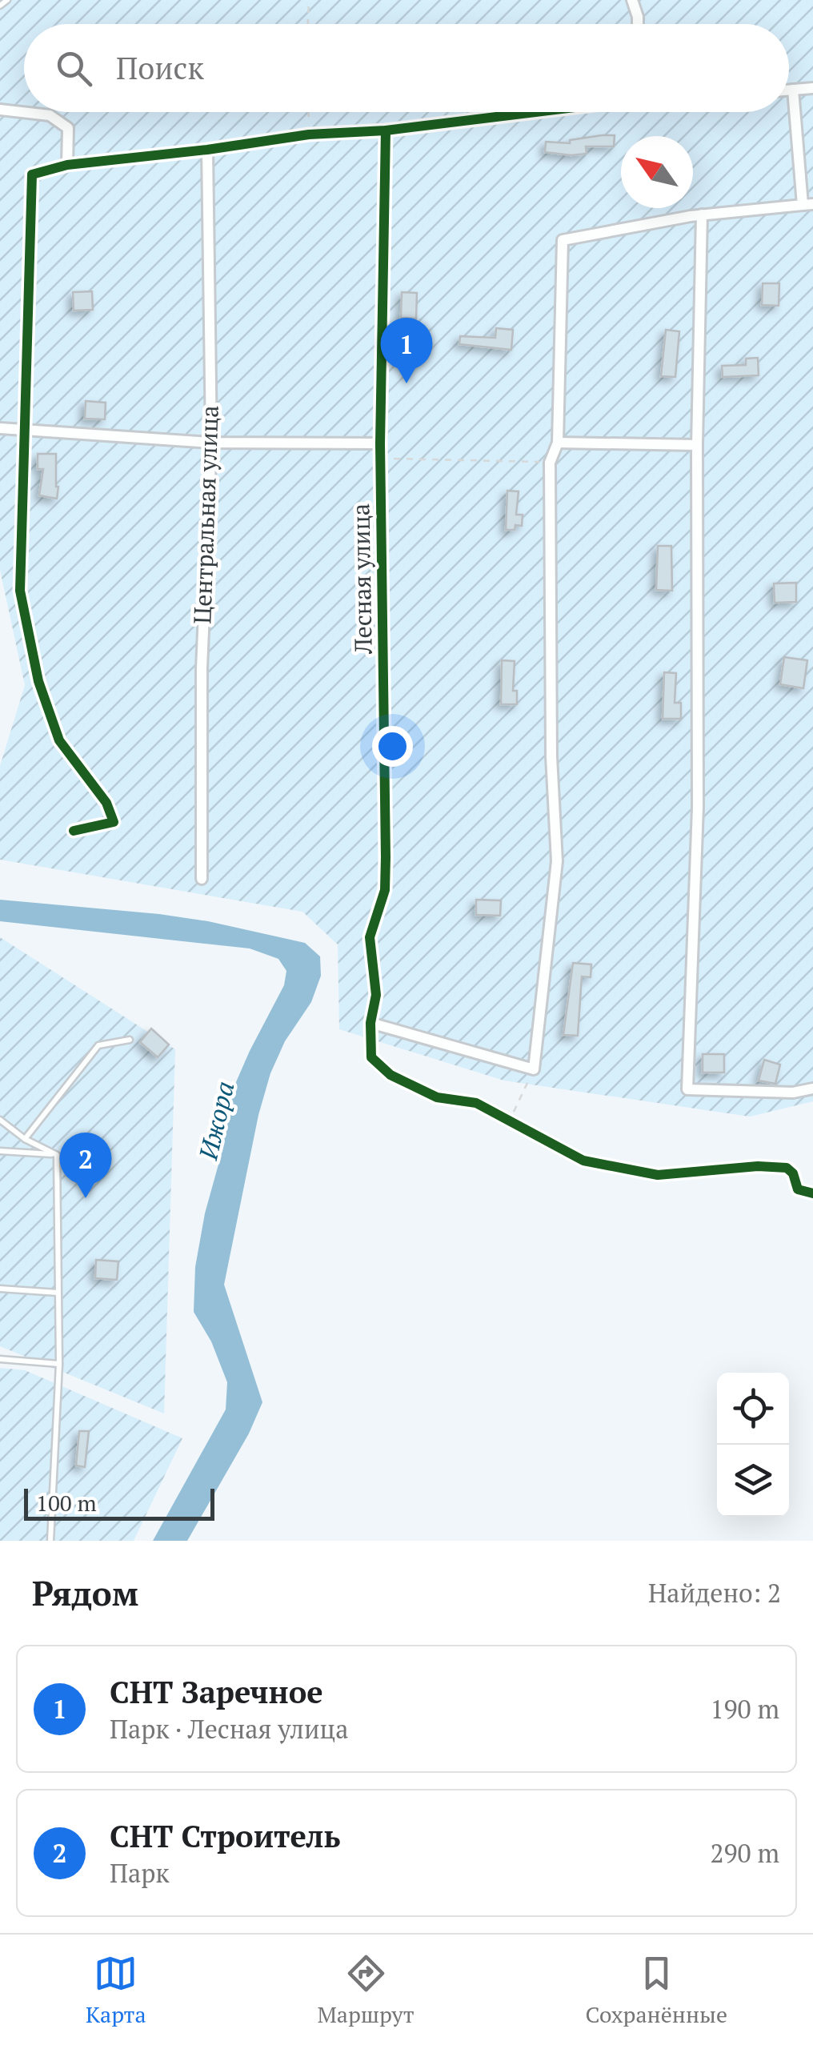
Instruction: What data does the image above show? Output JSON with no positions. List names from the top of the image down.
{
  "streets": {
    "street": ["Центральная улица", "Лесная улица"]
  },
  "water": ["Ижора"],
  "scale_bar": "100 m",
  "north": "top left",
  "page": {
    "search": "Поиск",
    "pins": ["1", "2"],
    "scale": "100 m",
    "heading": ["Рядом", "Найдено: 2"],
    "list": [
      {
        "mark": "1",
        "name": "СНТ Заречное",
        "note": "Парк · Лесная улица",
        "value": "190 m"
      },
      {
        "mark": "2",
        "name": "СНТ Строитель",
        "note": "Парк",
        "value": "290 m"
      }
    ],
    "nav": ["Карта", "Маршрут", "Сохранённые"]
  }
}
